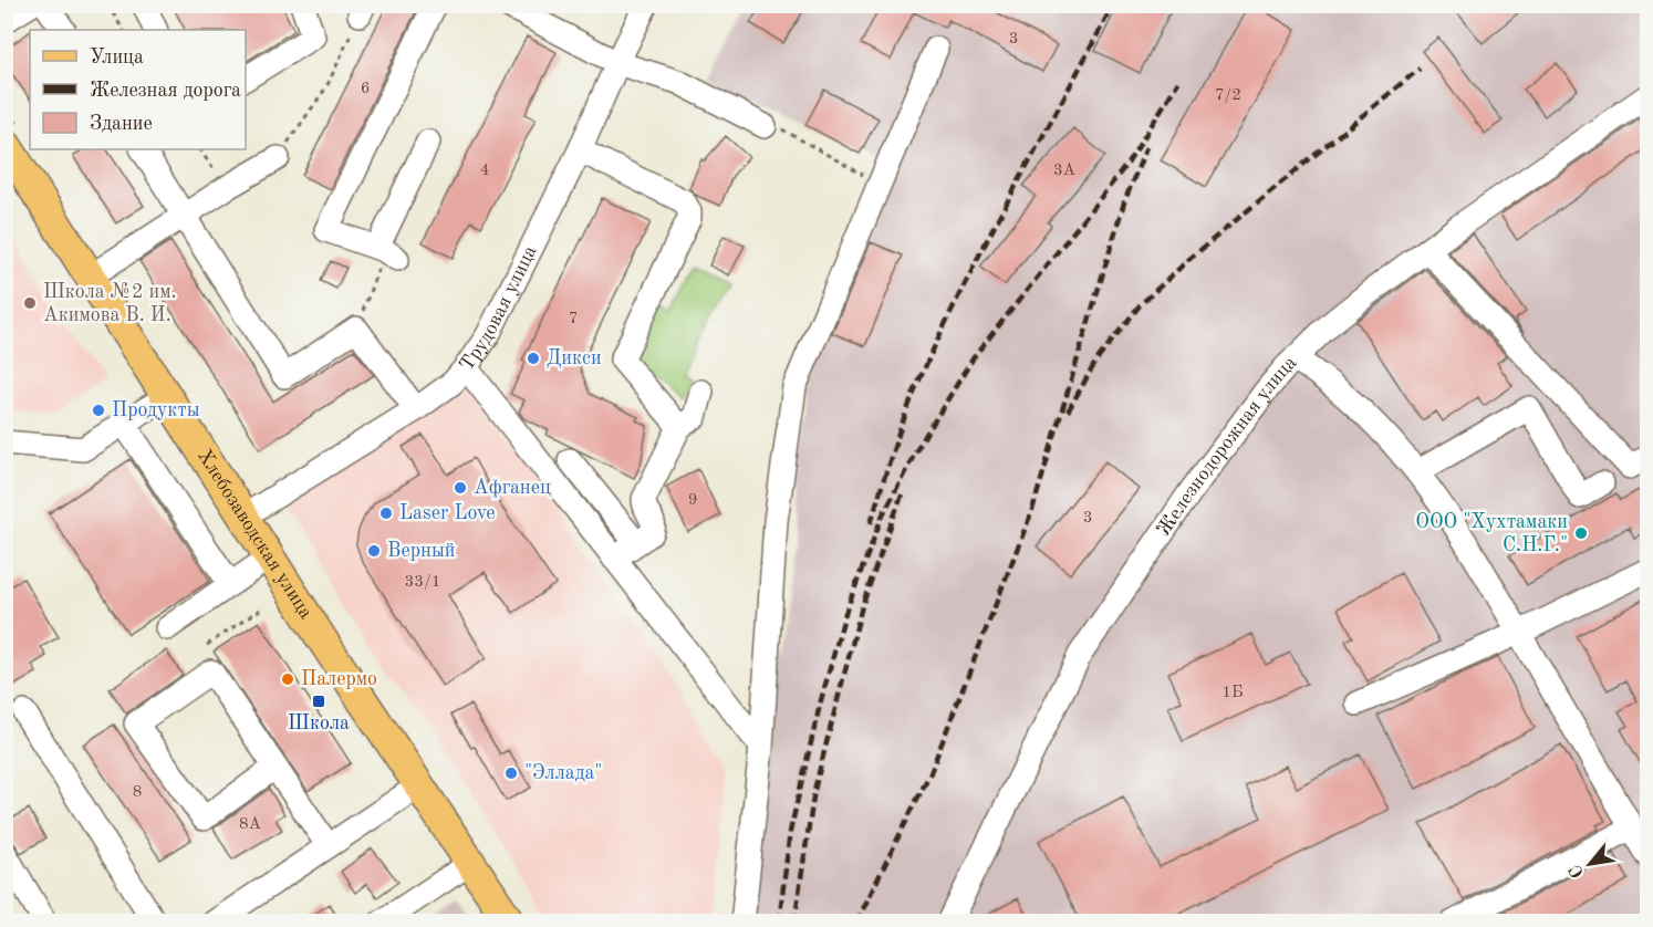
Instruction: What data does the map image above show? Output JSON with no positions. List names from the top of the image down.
{
  "streets": {
    "main road": ["Хлебозаводская улица"],
    "street": ["Трудовая улица", "Железнодорожная улица"]
  },
  "crossings": [
    ["Трудовая улица", "Хлебозаводская улица"]
  ],
  "places": {
    "other": [
      "Школа №2 им. Акимова В. И.",
      "Дикси",
      "Продукты",
      "Афганец",
      "Laser Love",
      "ООО \"Хухтамаки С.Н.Г.\"",
      "Верный",
      "Палермо",
      "\"Эллада\""
    ],
    "transit": ["Школа"]
  },
  "house_numbers": [
    "3",
    "6",
    "7/2",
    "4",
    "3А",
    "7",
    "9",
    "3",
    "33/1",
    "1Б",
    "8",
    "8А"
  ],
  "legend": ["Улица", "Железная дорога", "Здание"],
  "north": "bottom left"
}
